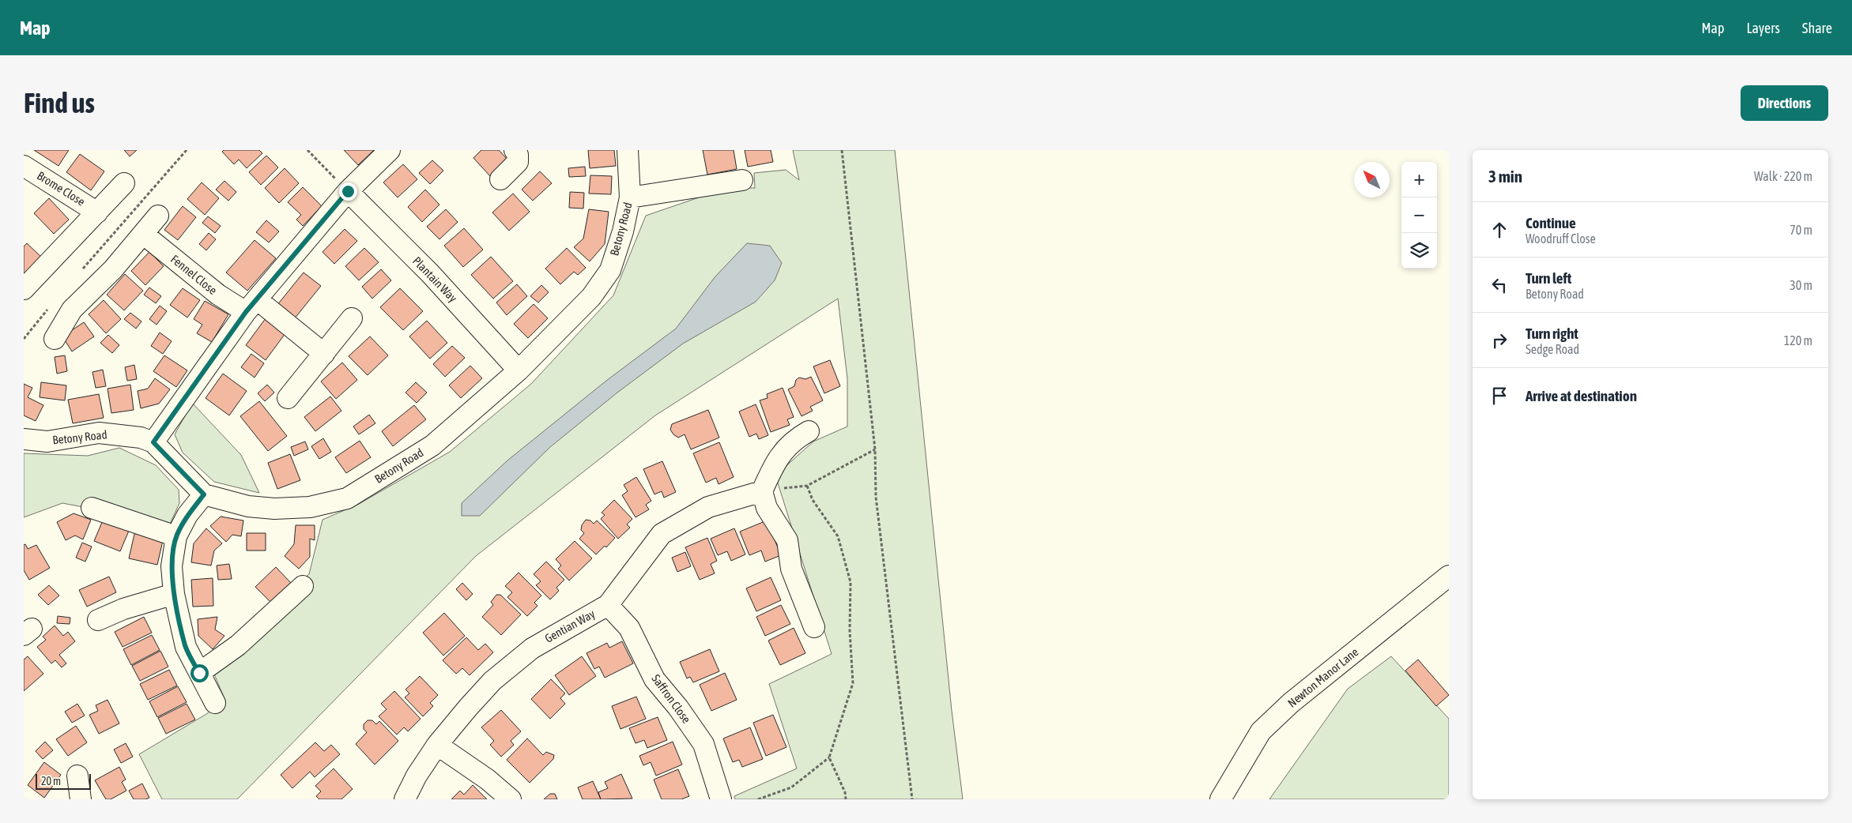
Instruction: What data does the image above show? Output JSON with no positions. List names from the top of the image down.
{
  "streets": {
    "street": [
      "Brome Close",
      "Betony Road",
      "Fennel Close",
      "Plantain Way",
      "Gentian Way",
      "Newton Manor Lane",
      "Saffron Close"
    ]
  },
  "crossings": [
    ["Betony Road", "Plantain Way"],
    ["Gentian Way", "Saffron Close"]
  ],
  "scale_bar": "20 m",
  "north": "top left",
  "page": {
    "header": "Map",
    "nav": ["Map", "Layers", "Share"],
    "buttons": "Directions",
    "title": "Find us",
    "heading": ["3 min", "Walk · 220 m"],
    "map_buttons": ["+", "−"],
    "list": [
      ["Continue", "Woodruff Close", "70 m"],
      ["Turn left", "Betony Road", "30 m"],
      ["Turn right", "Sedge Road", "120 m"],
      "Arrive at destination"
    ],
    "scale": "20 m"
  }
}
